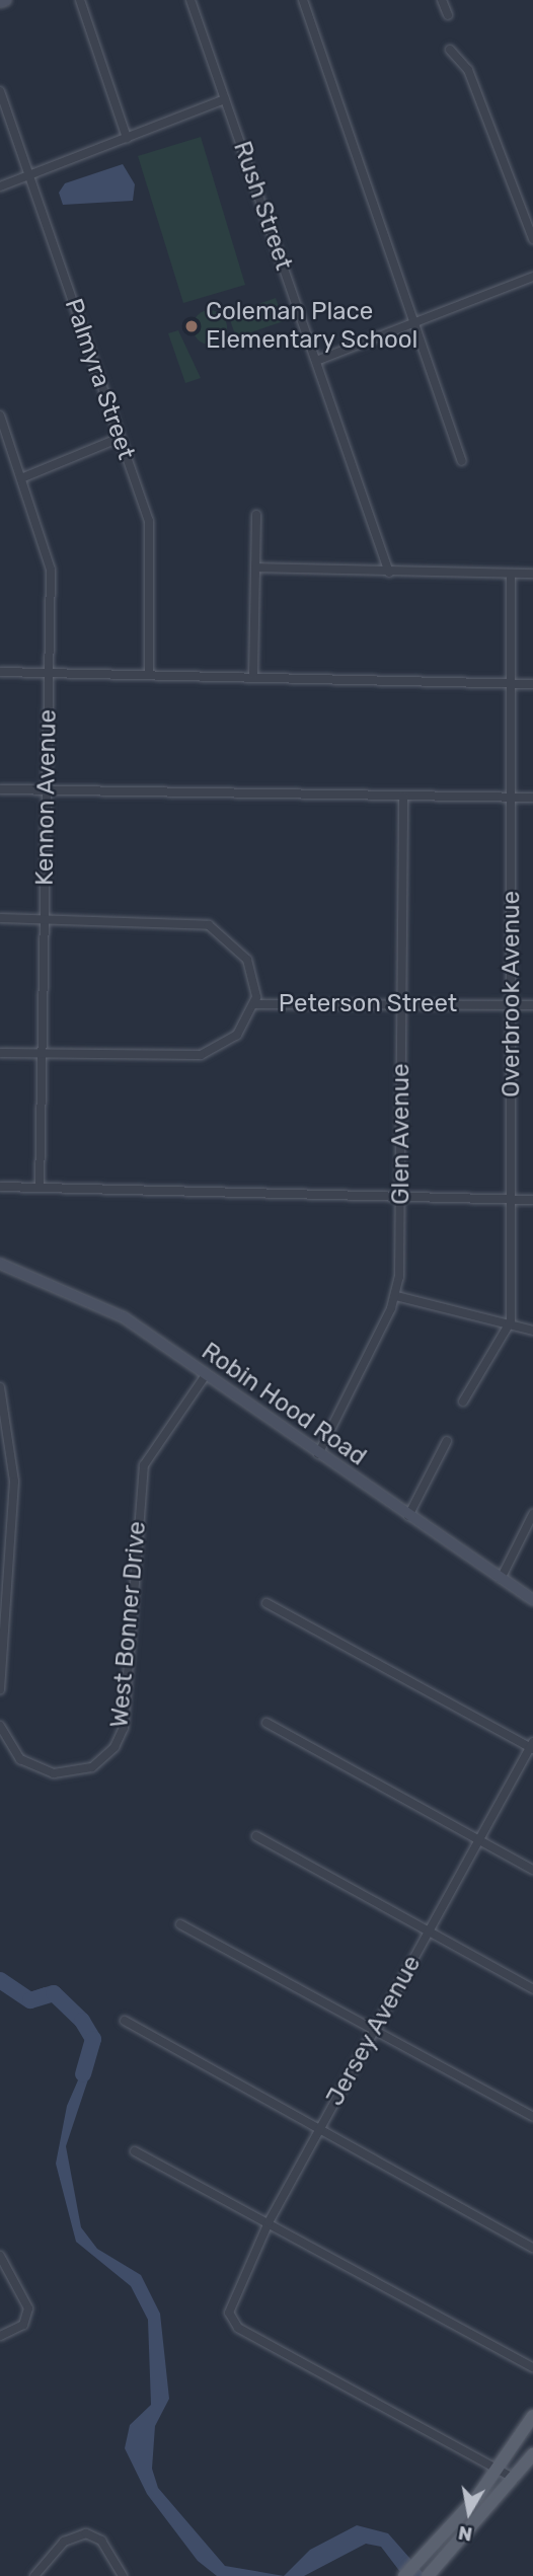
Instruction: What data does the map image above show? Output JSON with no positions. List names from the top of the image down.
{
  "streets": {
    "street": [
      "Rush Street",
      "Palmyra Street",
      "Kennon Avenue",
      "Overbrook Avenue",
      "Peterson Street",
      "Glen Avenue",
      "Robin Hood Road",
      "West Bonner Drive",
      "Jersey Avenue"
    ]
  },
  "crossings": [
    ["Kennon Avenue", "Peterson Street"],
    ["Overbrook Avenue", "Peterson Street"],
    ["Peterson Street", "Glen Avenue"],
    ["Glen Avenue", "Robin Hood Road"],
    ["Robin Hood Road", "West Bonner Drive"]
  ],
  "places": ["Coleman Place Elementary School"],
  "north": "bottom"
}
